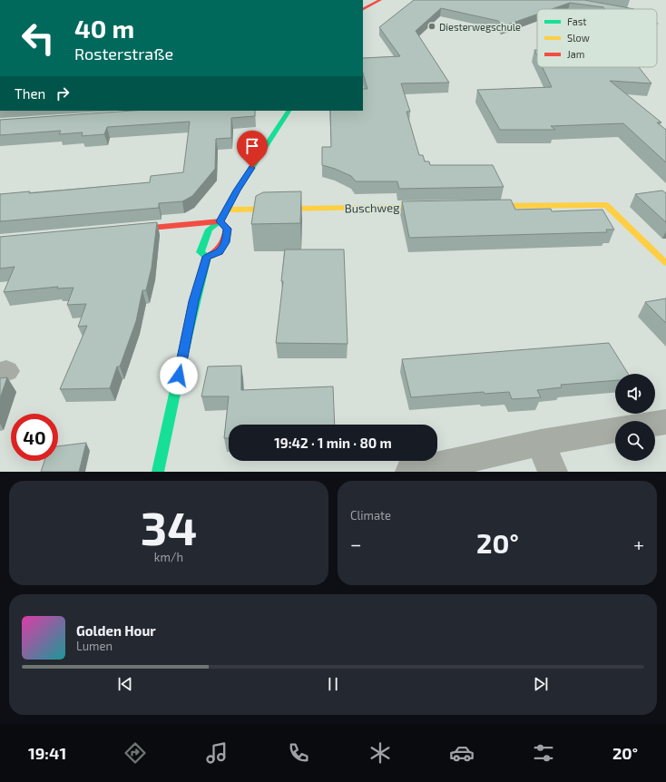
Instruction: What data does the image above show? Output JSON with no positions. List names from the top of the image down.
{
  "streets": {
    "street": ["Buschweg"]
  },
  "places": ["Diesterwegschule"],
  "legend": ["Fast", "Slow", "Jam"],
  "page": {
    "turn": ["40 m", "Rosterstraße"],
    "then": "Then",
    "limit": "40",
    "trip": "19:42 · 1 min · 80 m",
    "tile": [
      ["34", "km/h"],
      "Climate"
    ],
    "heat": ["−", "20°", "+"],
    "song": ["Golden Hour", "Lumen"],
    "tabs": ["19:41", "20°"]
  }
}
